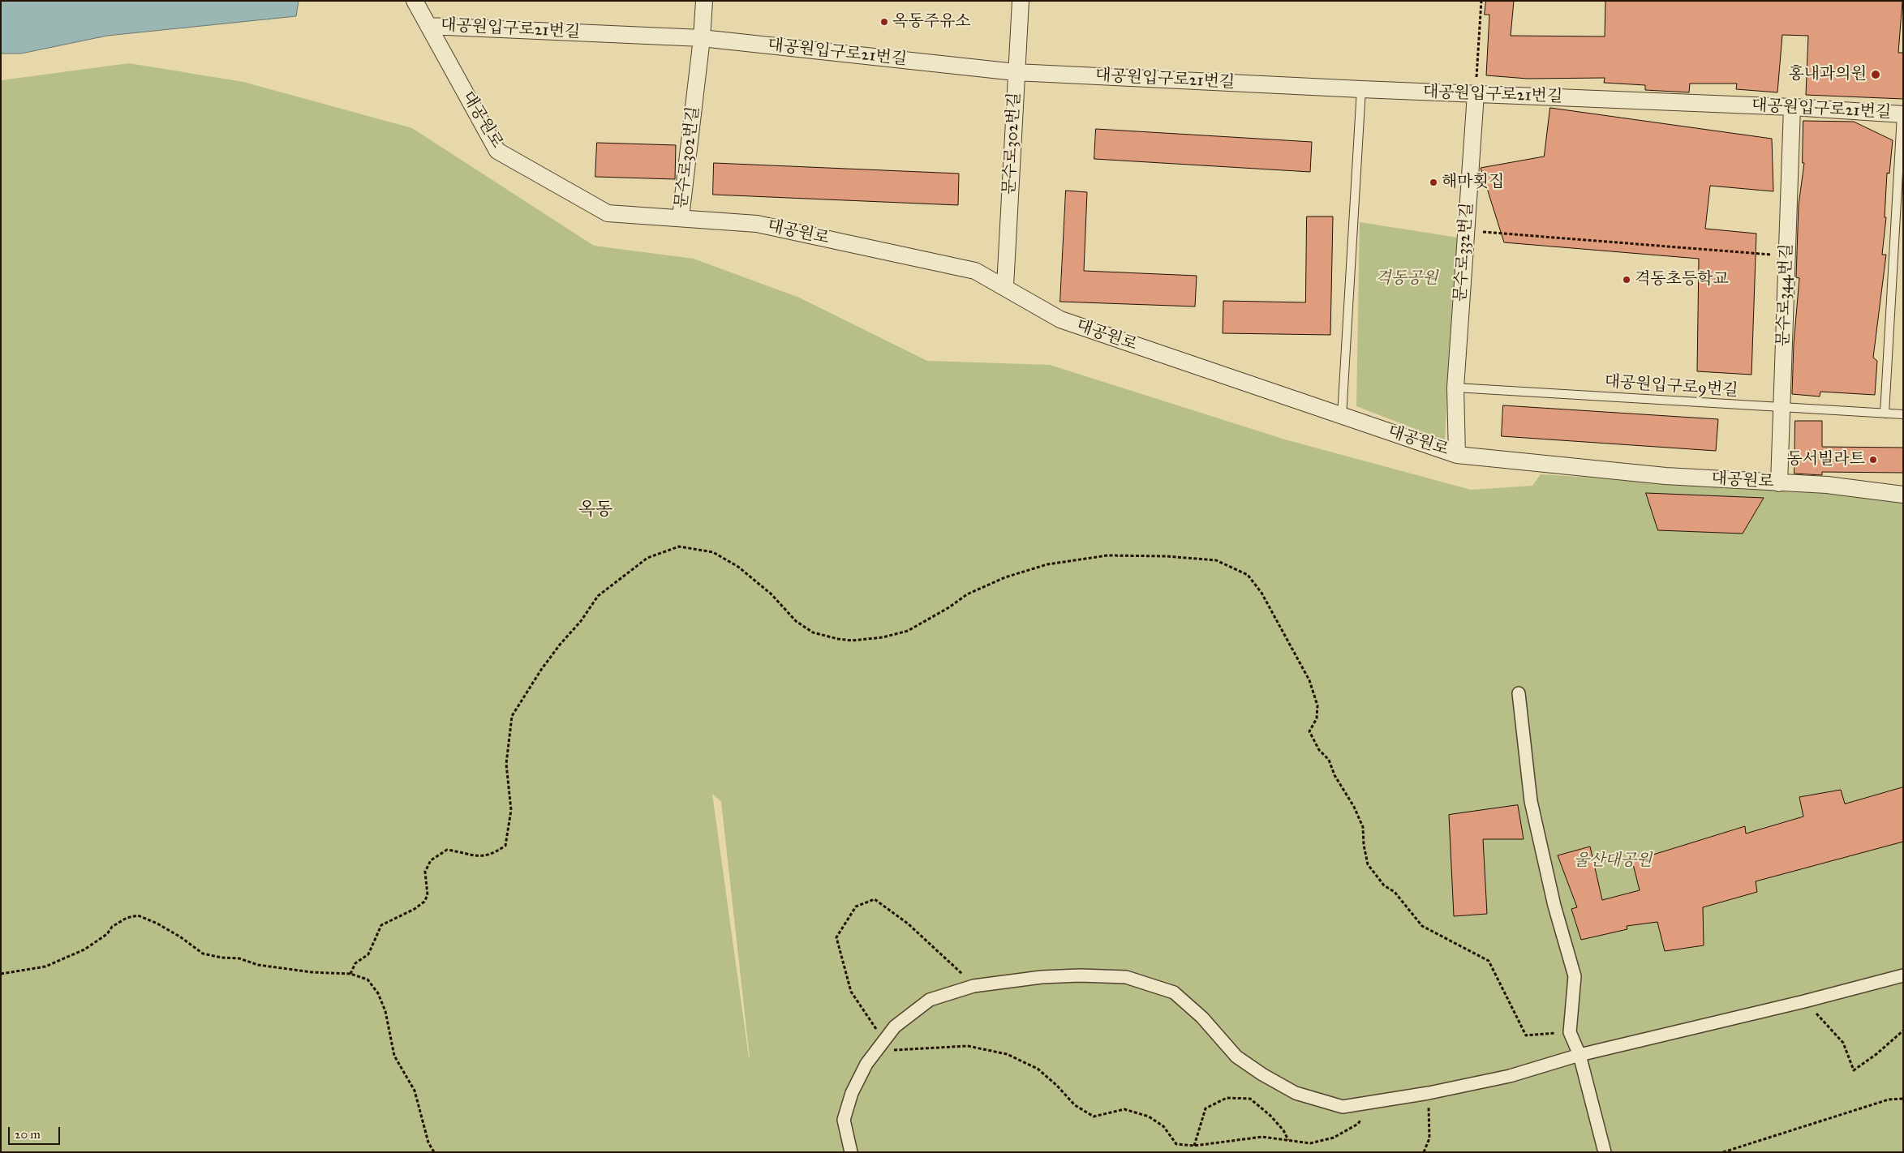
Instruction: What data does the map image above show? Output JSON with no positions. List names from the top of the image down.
{
  "streets": {
    "street": [
      "대공원입구로21번길",
      "대공원로",
      "문수로302번길",
      "문수로332번길",
      "문수로344번길"
    ],
    "lane": ["대공원입구로9번길"]
  },
  "crossings": [
    ["대공원입구로21번길", "대공원로"],
    ["대공원입구로21번길", "문수로302번길"],
    ["대공원입구로21번길", "문수로332번길"],
    ["대공원입구로21번길", "문수로344번길"],
    ["대공원로", "문수로302번길"],
    ["대공원로", "문수로332번길"],
    ["대공원로", "문수로344번길"],
    ["문수로332번길", "대공원입구로9번길"],
    ["문수로344번길", "대공원입구로9번길"]
  ],
  "districts": ["옥동"],
  "parks": ["격동공원", "울산대공원"],
  "places": [
    "옥동주유소",
    "홍내과의원",
    "해마횟집",
    "격동초등학교",
    "동서빌라트"
  ],
  "scale_bar": "20 m"
}
